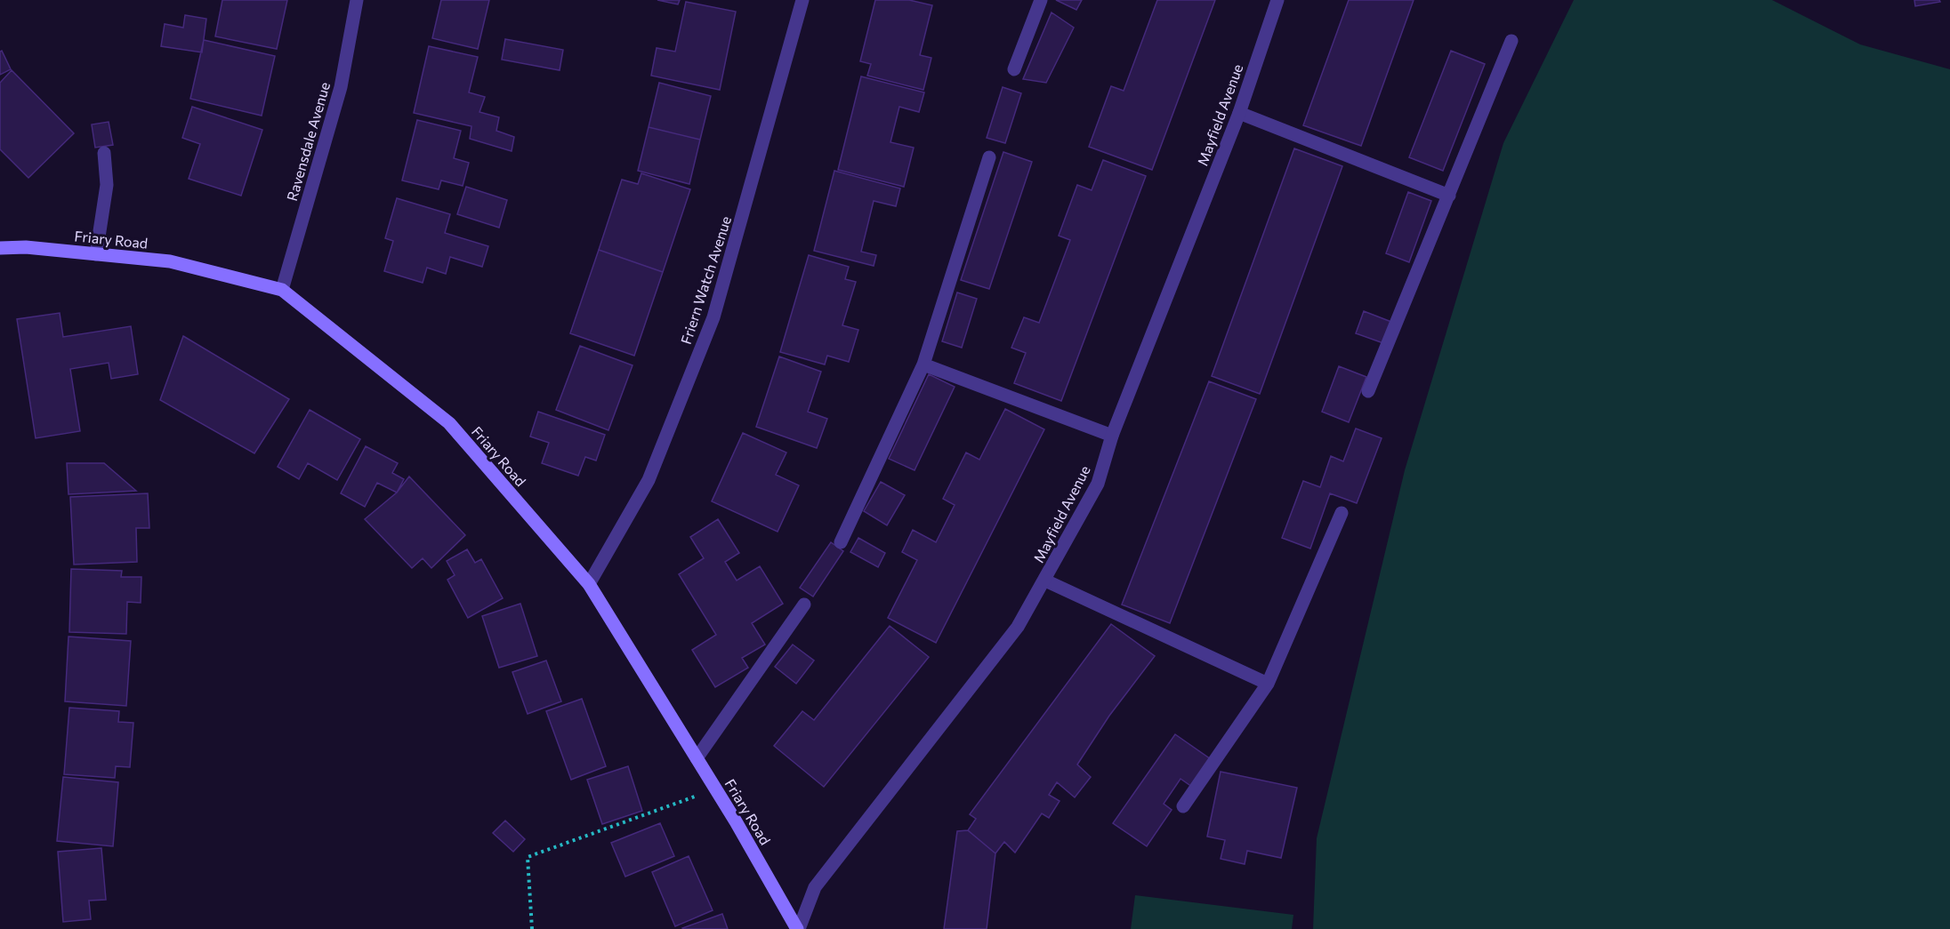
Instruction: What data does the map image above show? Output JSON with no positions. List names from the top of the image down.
{
  "streets": {
    "street": [
      "Mayfield Avenue",
      "Ravensdale Avenue",
      "Friary Road",
      "Friern Watch Avenue"
    ]
  },
  "crossings": [
    ["Mayfield Avenue", "Friary Road"],
    ["Ravensdale Avenue", "Friary Road"],
    ["Friary Road", "Friern Watch Avenue"]
  ]
}
